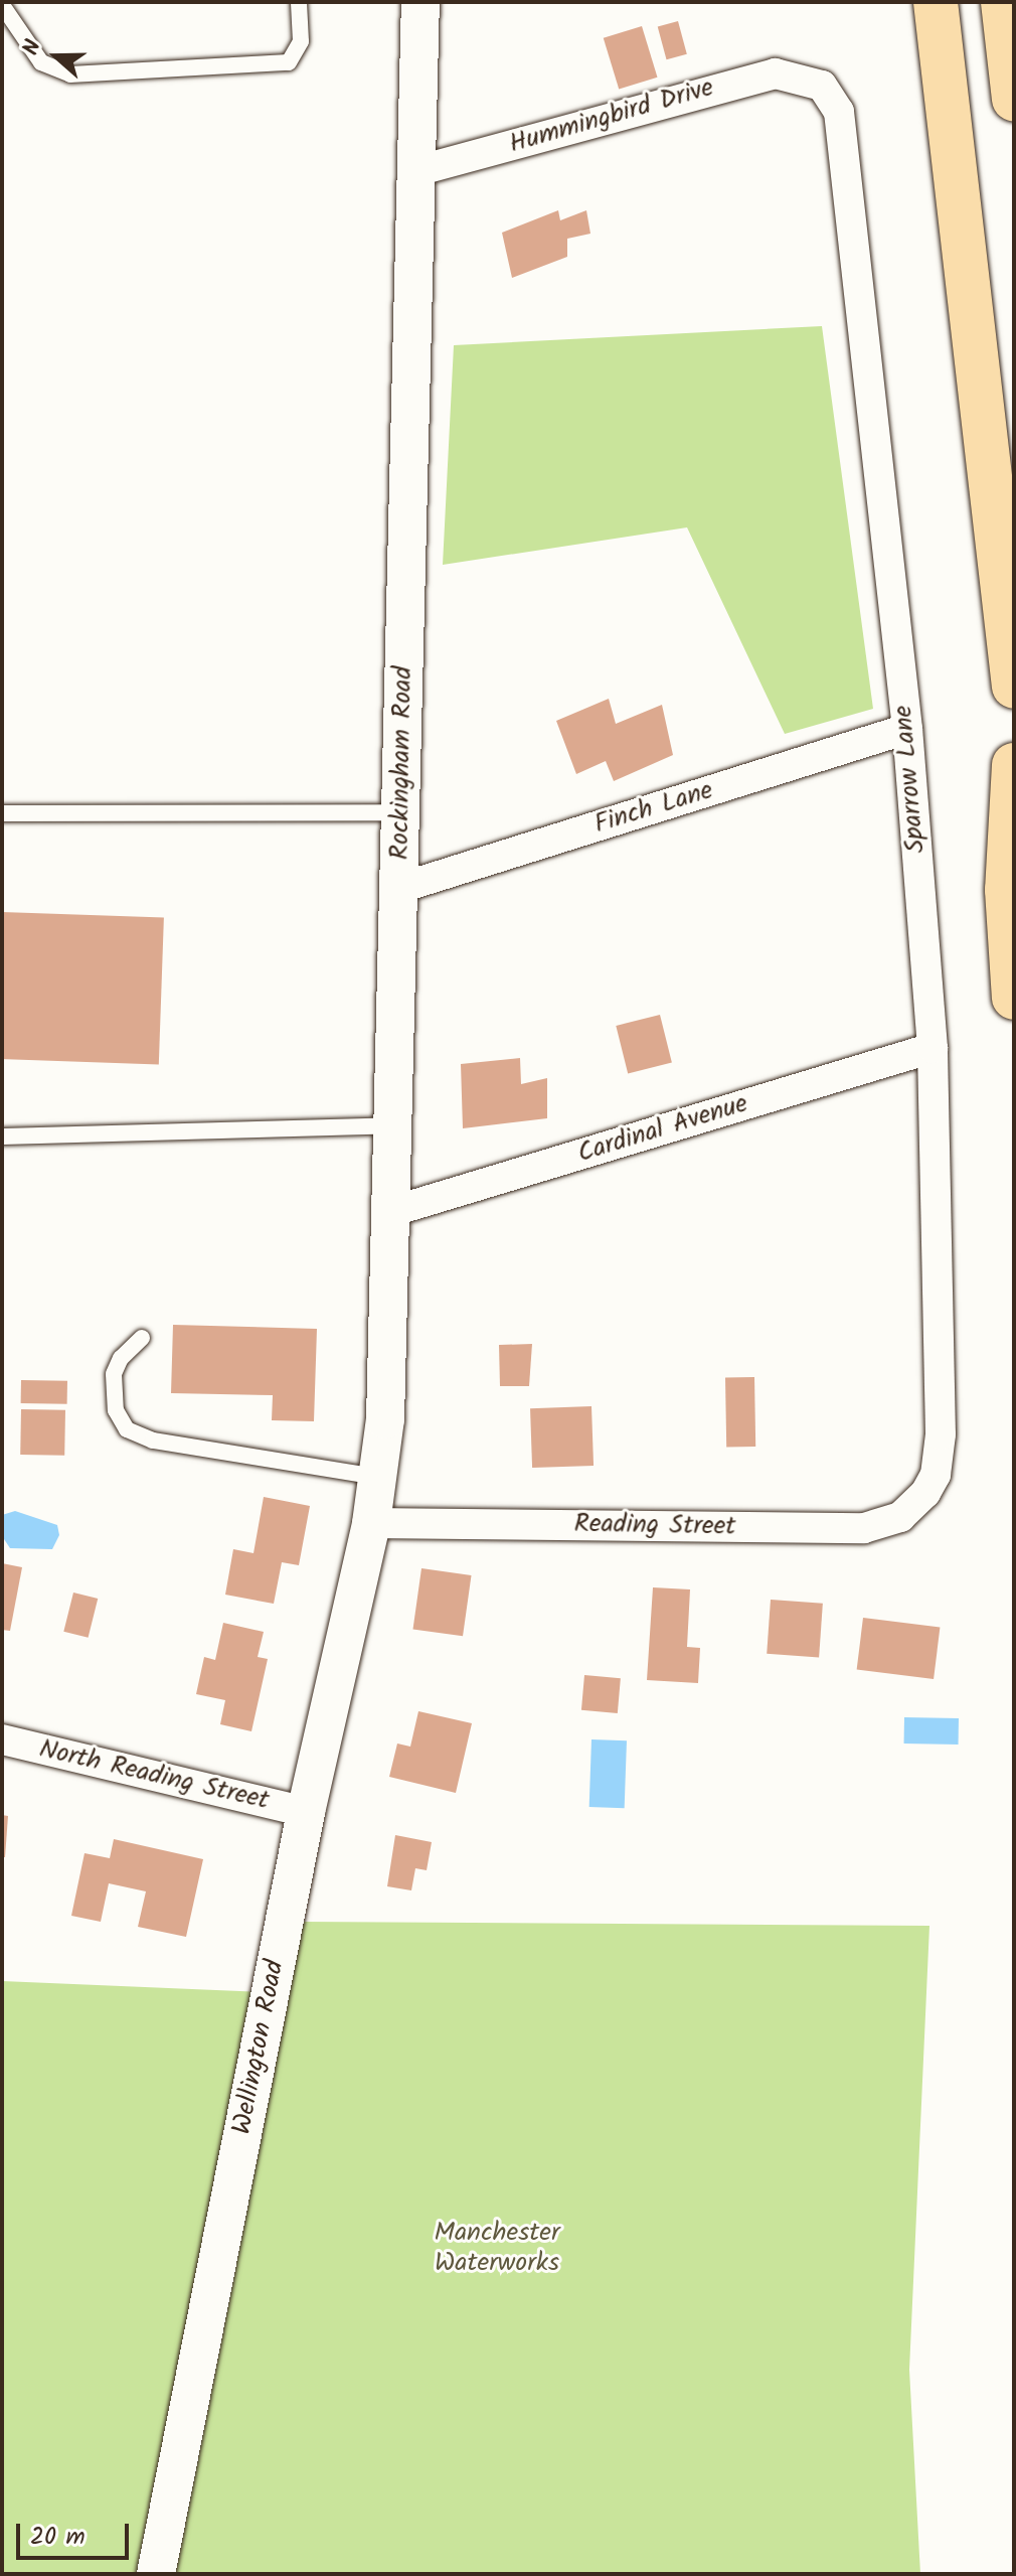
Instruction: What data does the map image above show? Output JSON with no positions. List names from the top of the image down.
{
  "streets": {
    "street": [
      "Hummingbird Drive",
      "Rockingham Road",
      "Sparrow Lane",
      "Finch Lane",
      "Cardinal Avenue",
      "Reading Street",
      "North Reading Street",
      "Wellington Road"
    ]
  },
  "crossings": [
    ["Hummingbird Drive", "Rockingham Road"],
    ["Hummingbird Drive", "Sparrow Lane"],
    ["Rockingham Road", "Finch Lane"],
    ["Rockingham Road", "Cardinal Avenue"],
    ["Rockingham Road", "Reading Street"],
    ["Rockingham Road", "Wellington Road"],
    ["Sparrow Lane", "Finch Lane"],
    ["Sparrow Lane", "Cardinal Avenue"],
    ["Sparrow Lane", "Reading Street"],
    ["Reading Street", "Wellington Road"],
    ["North Reading Street", "Wellington Road"]
  ],
  "parks": ["Manchester Waterworks"],
  "scale_bar": "20 m",
  "north": "left"
}
